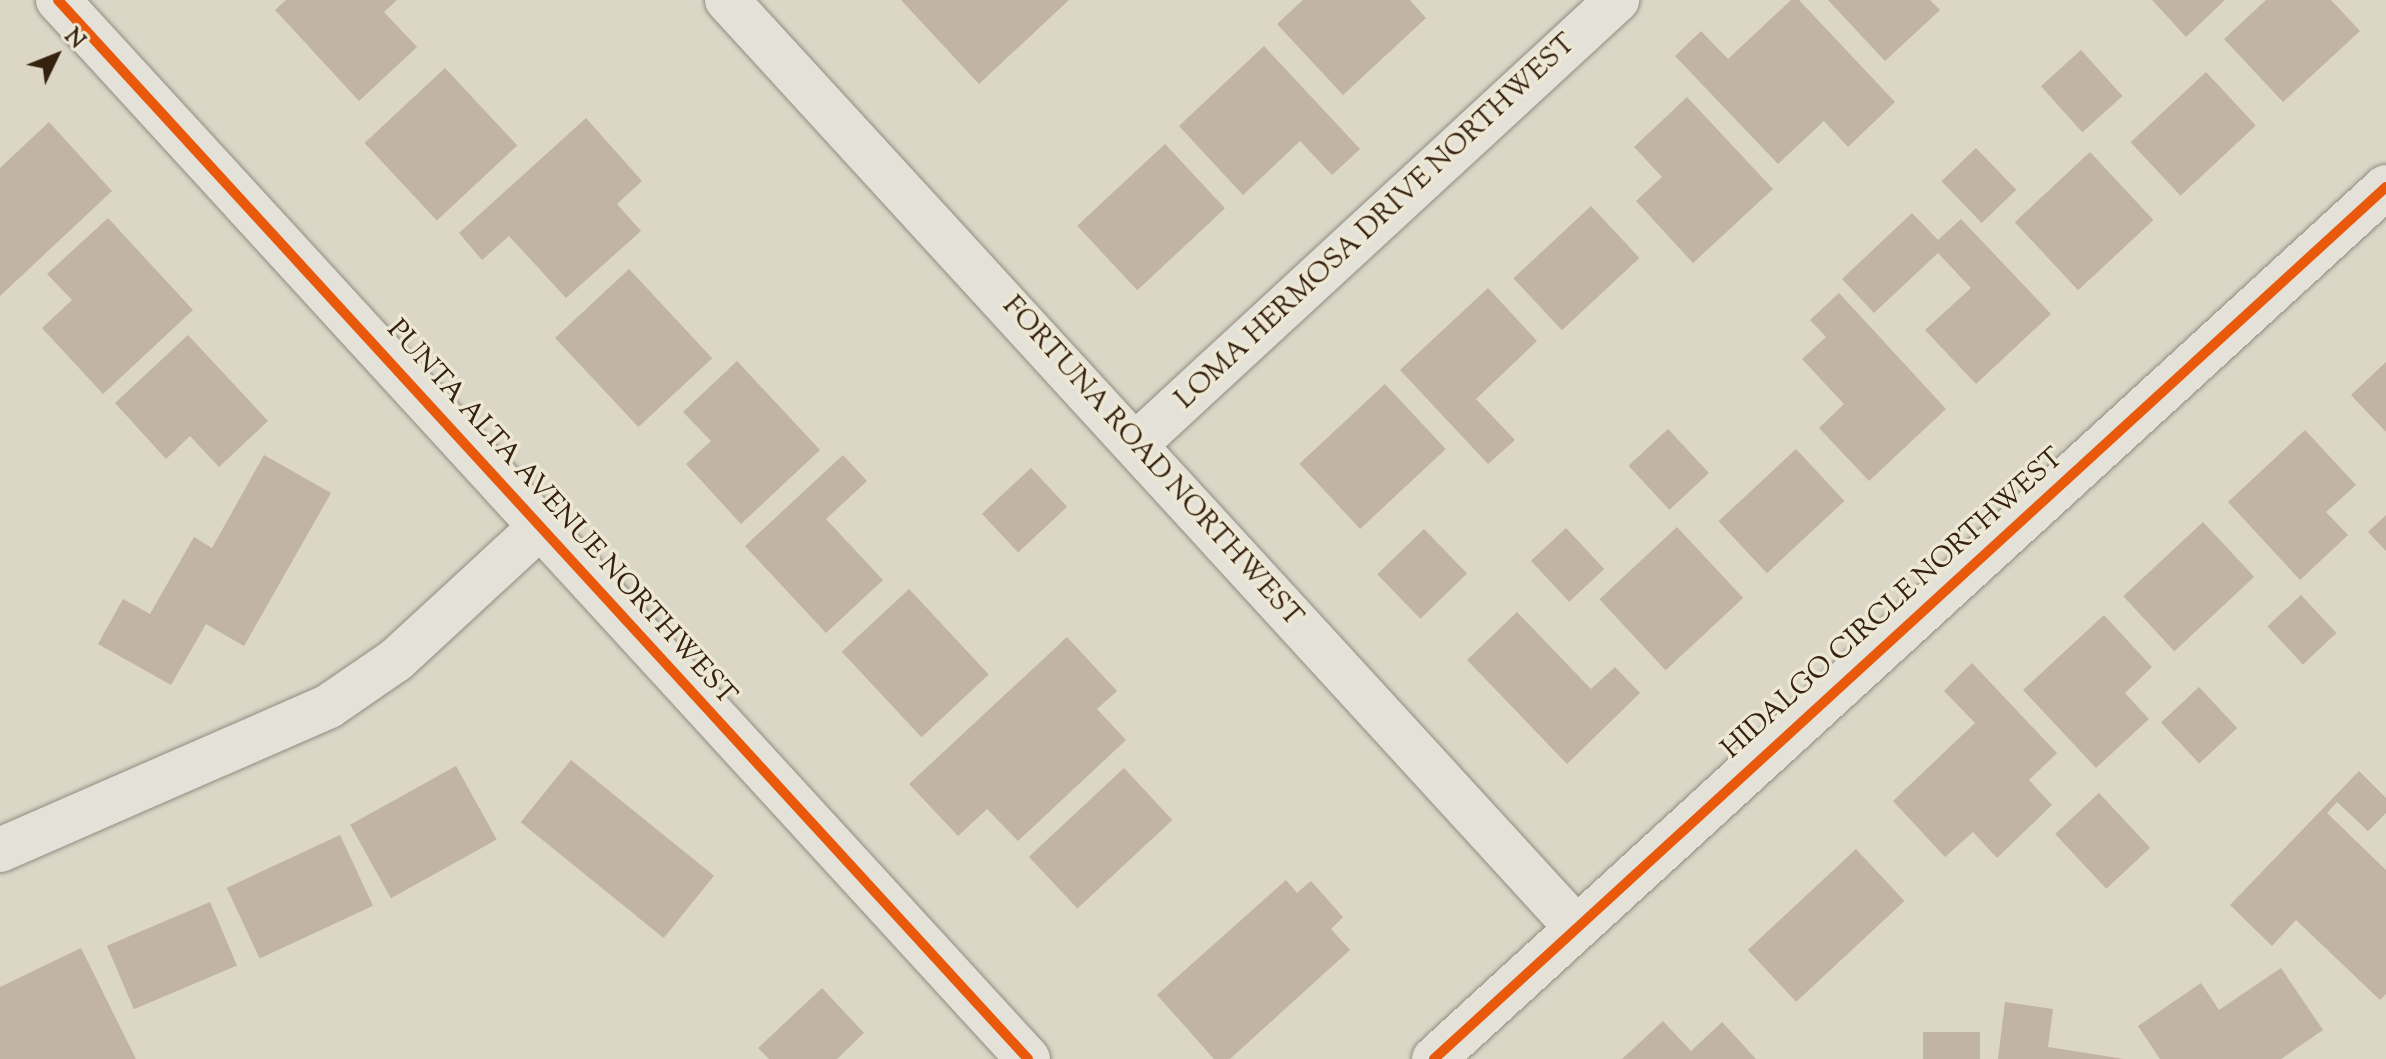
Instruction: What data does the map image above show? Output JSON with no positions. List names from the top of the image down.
{
  "streets": {
    "street": [
      "LOMA HERMOSA DRIVE NORTHWEST",
      "FORTUNA ROAD NORTHWEST",
      "PUNTA ALTA AVENUE NORTHWEST",
      "HIDALGO CIRCLE NORTHWEST"
    ]
  },
  "crossings": [
    ["LOMA HERMOSA DRIVE NORTHWEST", "FORTUNA ROAD NORTHWEST"],
    ["FORTUNA ROAD NORTHWEST", "HIDALGO CIRCLE NORTHWEST"]
  ],
  "north": "top right"
}
